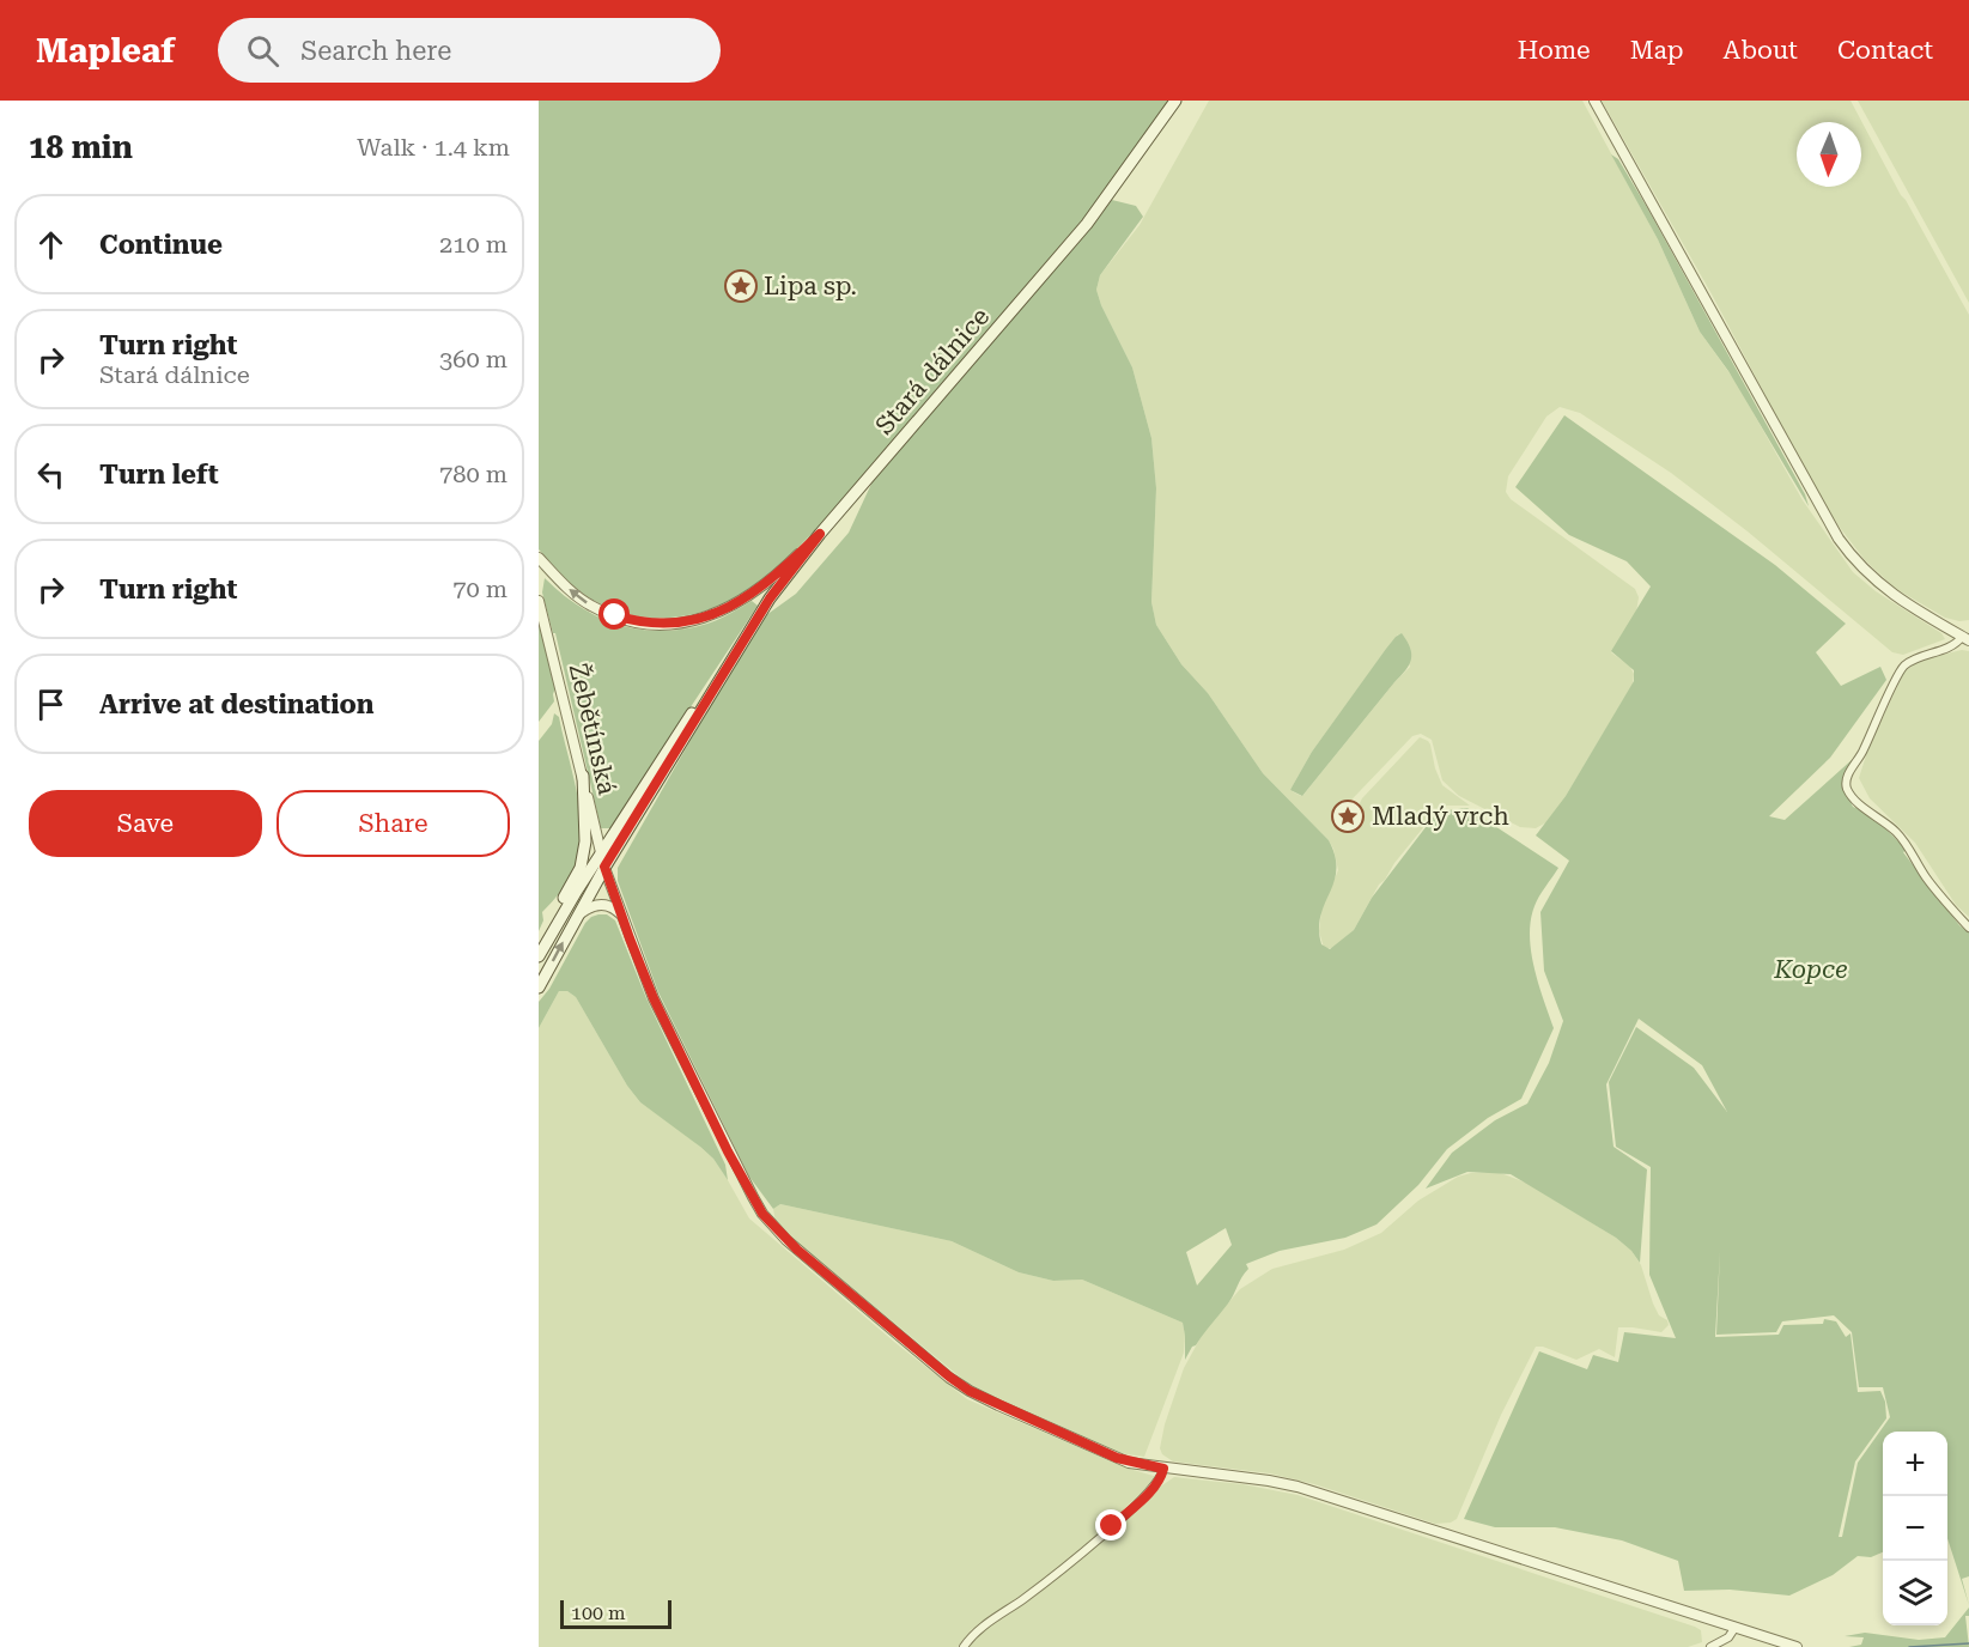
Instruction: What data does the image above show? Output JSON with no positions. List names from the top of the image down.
{
  "streets": {
    "main road": ["Stará dálnice"],
    "street": ["Žebětínská"]
  },
  "crossings": [
    ["Stará dálnice", "Žebětínská"]
  ],
  "parks": ["Kopce"],
  "places": {
    "place": ["Lipa sp.", "Mladý vrch"]
  },
  "scale_bar": "100 m",
  "north": "bottom",
  "page": {
    "header": "Mapleaf",
    "search": "Search here",
    "nav": [
      "Home",
      "Map",
      "About",
      "Contact"
    ],
    "heading": ["18 min", "Walk · 1.4 km"],
    "list": [
      ["Continue", "210 m"],
      ["Turn right", "Stará dálnice", "360 m"],
      ["Turn left", "780 m"],
      ["Turn right", "70 m"],
      "Arrive at destination"
    ],
    "buttons": ["Save", "Share"],
    "map_buttons": ["+", "−"],
    "scale": "100 m"
  }
}
